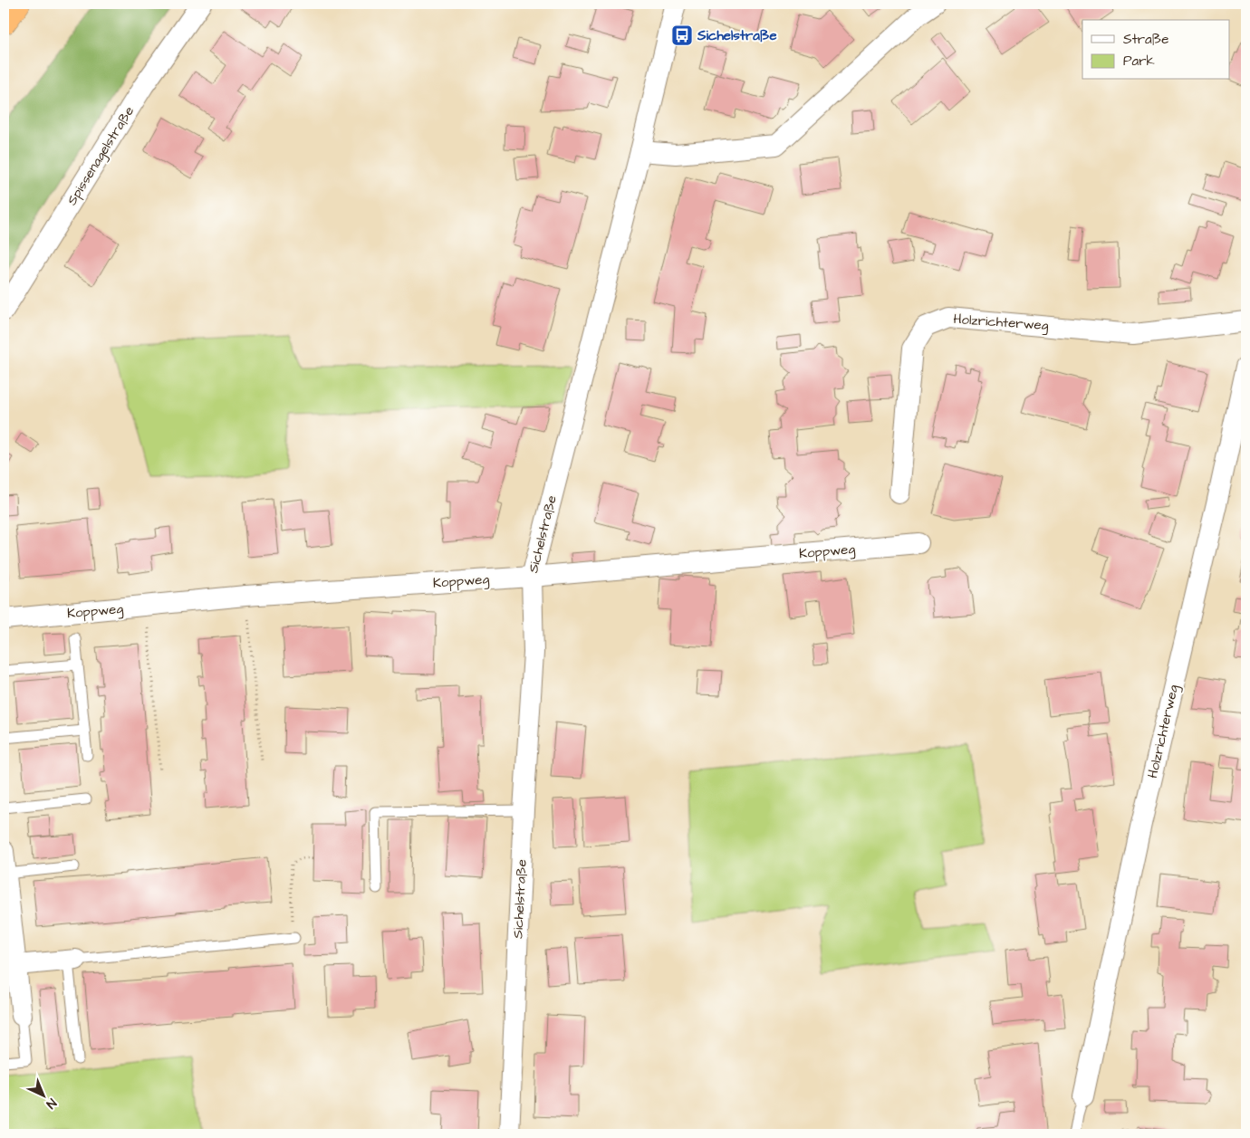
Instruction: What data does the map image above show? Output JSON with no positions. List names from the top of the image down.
{
  "streets": {
    "street": [
      "Spissenagelstraße",
      "Holzrichterweg",
      "Sichelstraße",
      "Koppweg"
    ]
  },
  "crossings": [
    ["Sichelstraße", "Koppweg"]
  ],
  "places": {
    "bus stop": ["Sichelstraße"]
  },
  "legend": ["Straße", "Park"],
  "north": "bottom right"
}
